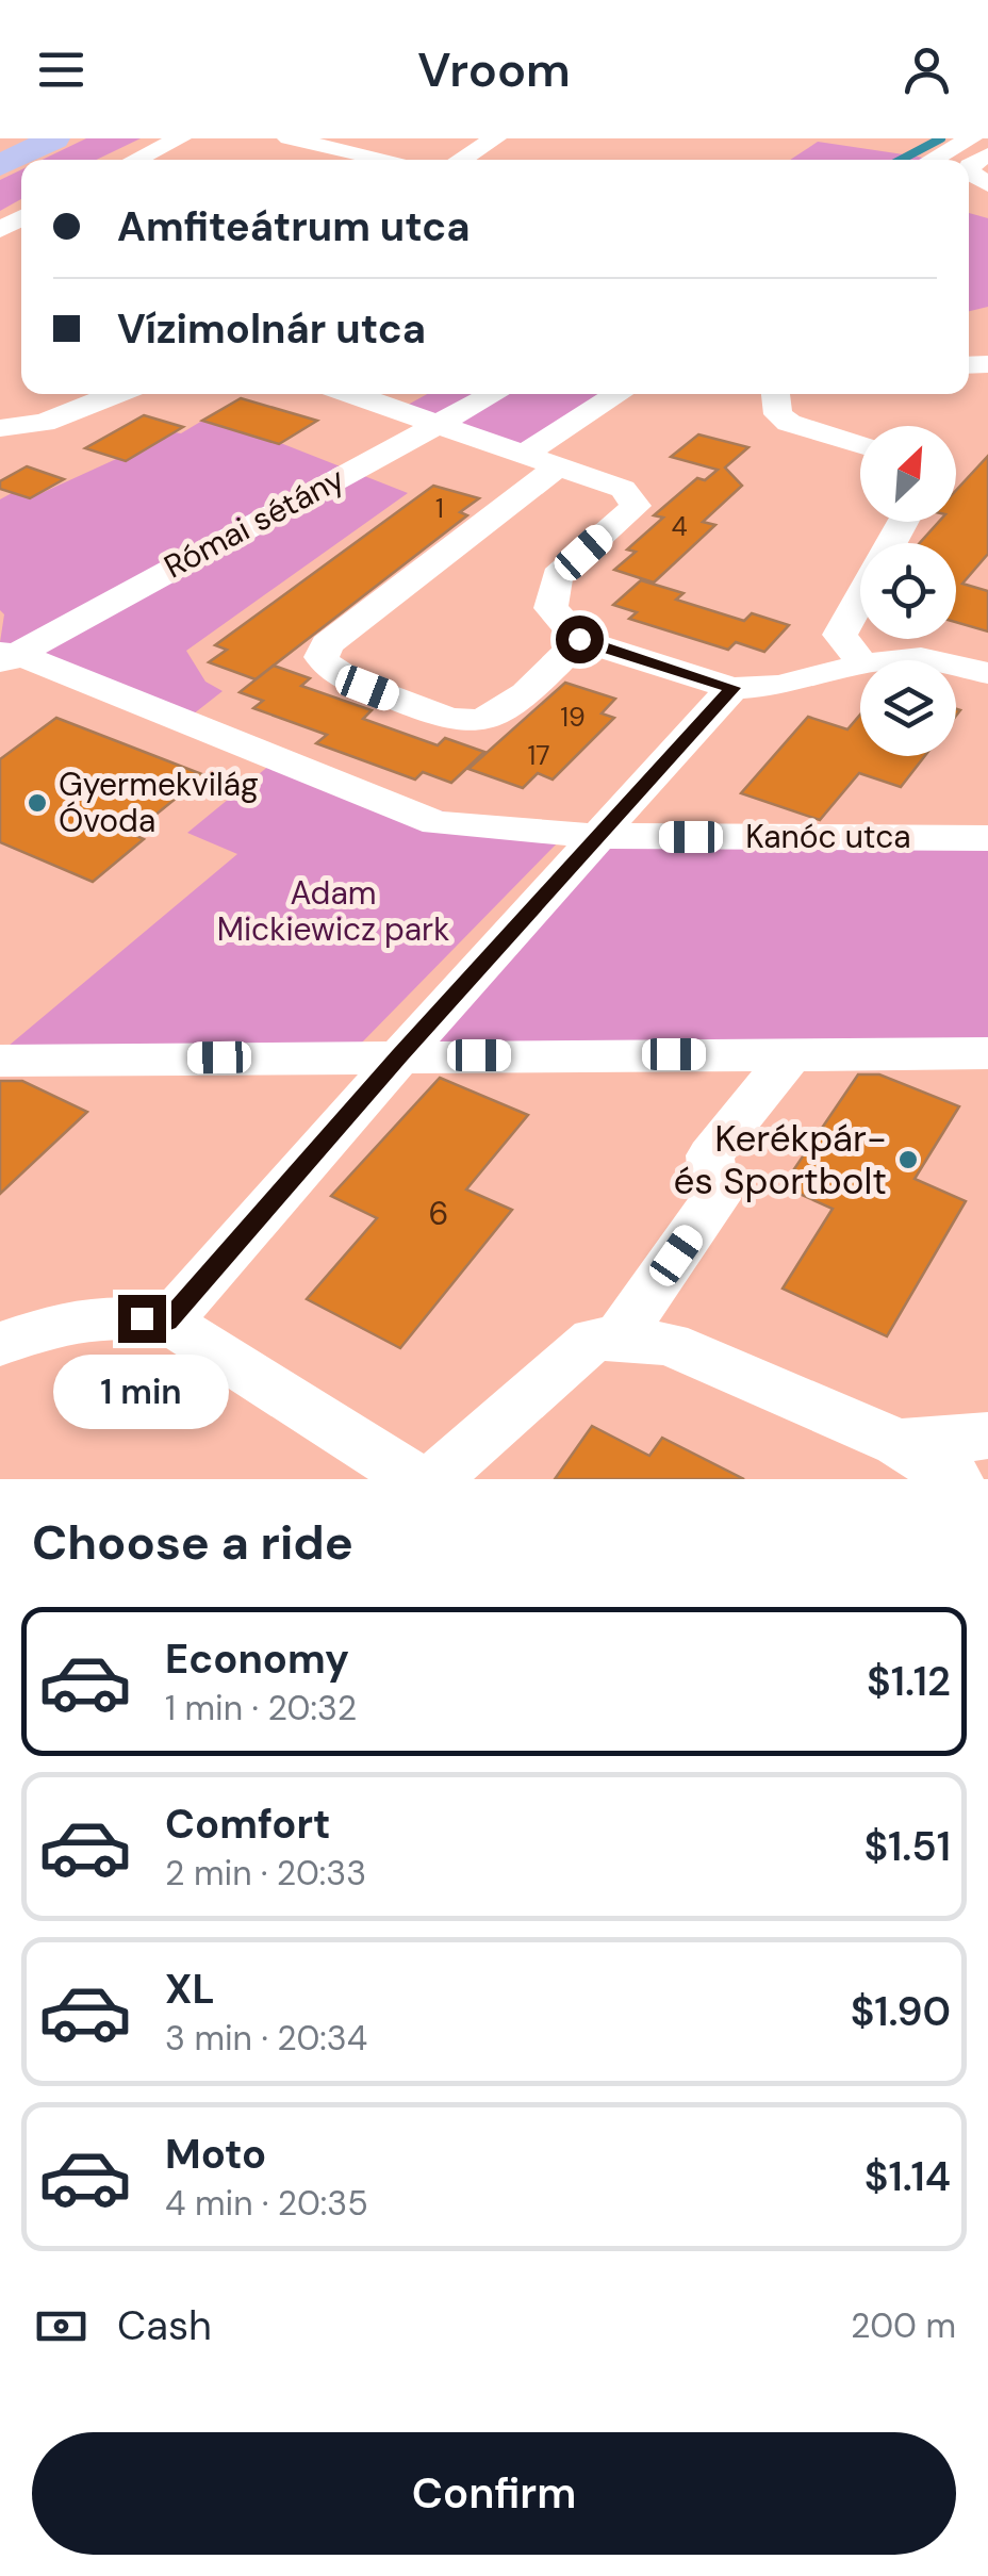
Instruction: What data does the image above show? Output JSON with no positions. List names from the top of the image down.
{
  "streets": {
    "street": ["Római sétány", "Kanóc utca"]
  },
  "crossings": [
    ["Római sétány", "Kanóc utca"]
  ],
  "parks": ["Adam Mickiewicz park"],
  "places": ["Gyermekvilág Óvoda", "Kerékpár- és Sportbolt"],
  "house_numbers": [
    "1",
    "4",
    "19",
    "17",
    "6"
  ],
  "north": "top right",
  "page": {
    "header": "Vroom",
    "banner": ["Amfiteátrum utca", "Vízimolnár utca"],
    "bubble": "1 min",
    "heading": "Choose a ride",
    "list": [
      {
        "name": "Economy",
        "note": "1 min · 20:32",
        "value": "$1.12"
      },
      {
        "name": "Comfort",
        "note": "2 min · 20:33",
        "value": "$1.51"
      },
      {
        "name": "XL",
        "note": "3 min · 20:34",
        "value": "$1.90"
      },
      {
        "name": "Moto",
        "note": "4 min · 20:35",
        "value": "$1.14"
      }
    ],
    "pay": ["Cash", "200 m"],
    "buttons": "Confirm"
  }
}
